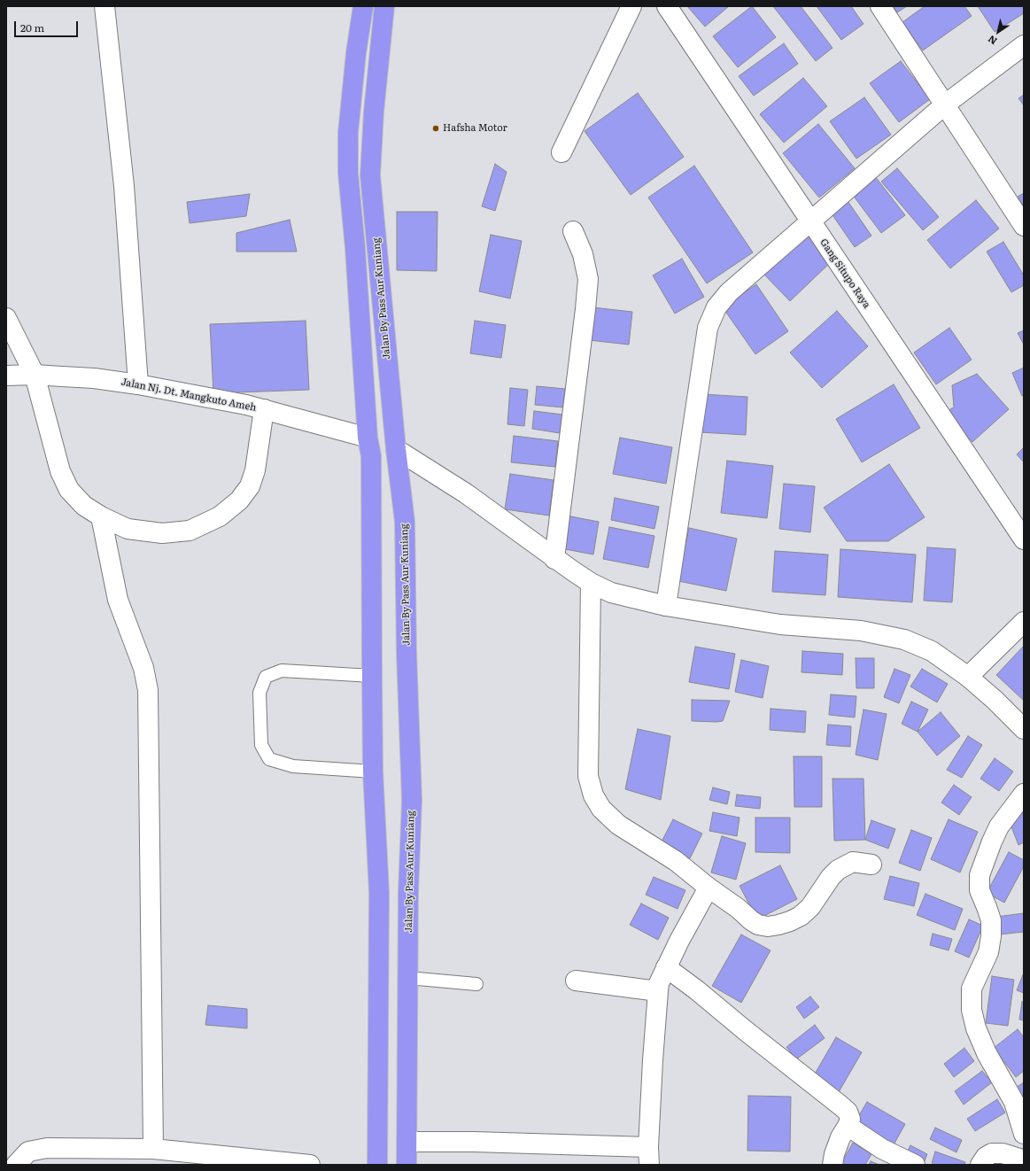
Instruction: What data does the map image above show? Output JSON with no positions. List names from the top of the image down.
{
  "streets": {
    "highway": ["Jalan By Pass Aur Kuniang"],
    "street": ["Gang Situpo Raya", "Jalan Nj. Dt. Mangkuto Ameh"]
  },
  "places": ["Hafsha Motor"],
  "scale_bar": "20 m",
  "north": "bottom left"
}
